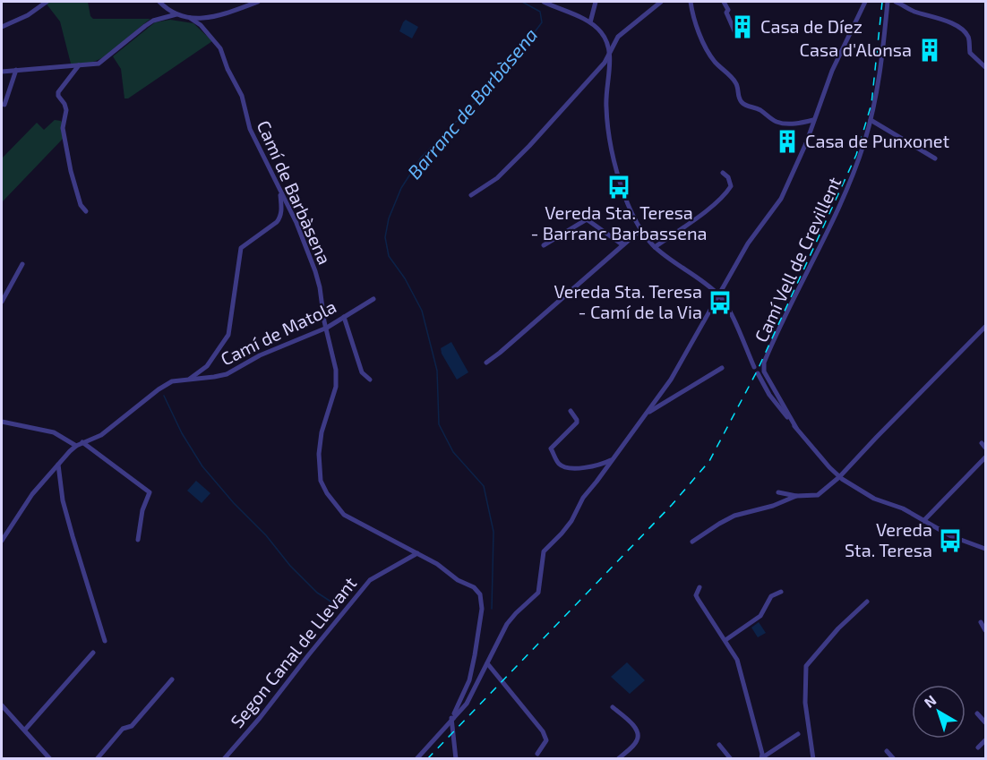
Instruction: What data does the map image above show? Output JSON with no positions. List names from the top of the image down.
{
  "streets": {
    "street": [
      "Camí de Barbàsena",
      "Camí Vell de Crevillent",
      "Camí de Matola",
      "Segon Canal de Llevant"
    ]
  },
  "crossings": [
    ["Camí de Barbàsena", "Camí de Matola"],
    ["Camí de Barbàsena", "Segon Canal de Llevant"]
  ],
  "water": ["Barranc de Barbàsena"],
  "places": {
    "building": ["Casa de Díez", "Casa d'Alonsa", "Casa de Punxonet"],
    "bus stop": ["Vereda Sta. Teresa - Barranc Barbassena", "Vereda Sta. Teresa - Camí de la Via", "Vereda Sta. Teresa"]
  },
  "north": "top left"
}
